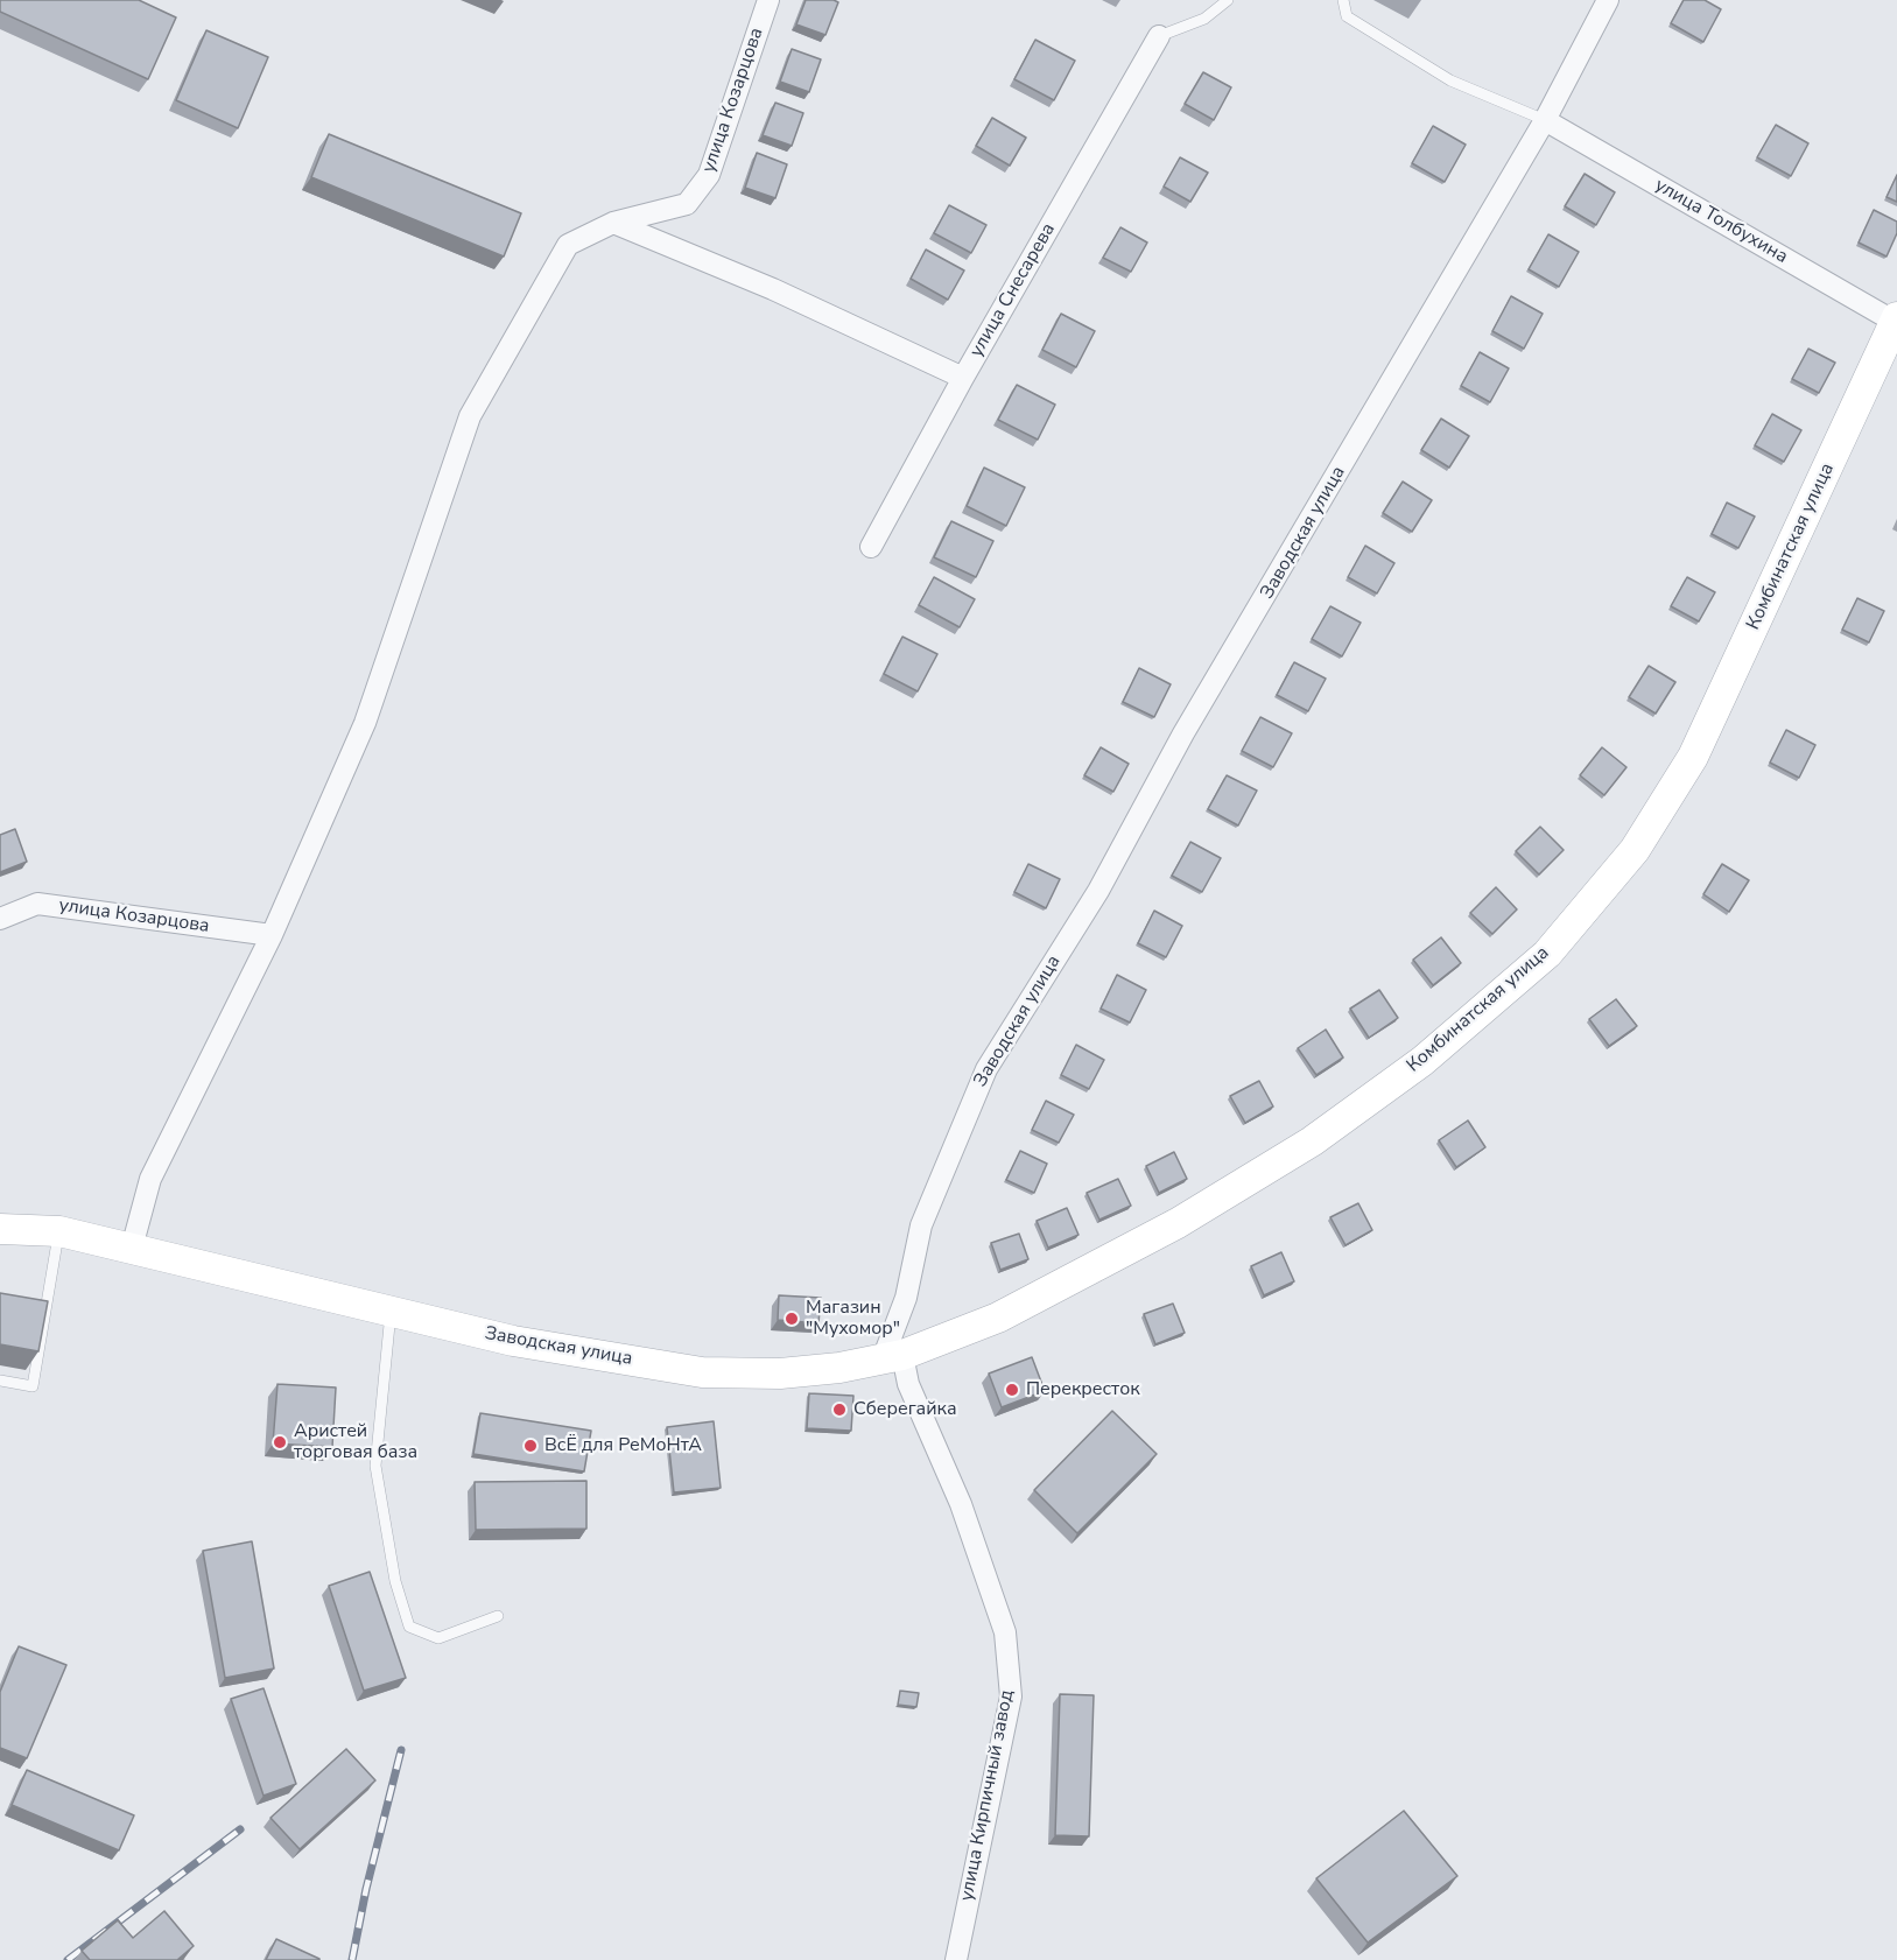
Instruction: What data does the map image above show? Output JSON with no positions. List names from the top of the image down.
{
  "streets": {
    "main road": ["Заводская улица", "Комбинатская улица"],
    "street": [
      "улица Козарцова",
      "улица Толбухина",
      "улица Снесарева",
      "улица Кирпичный завод"
    ]
  },
  "crossings": [
    ["улица Козарцова", "Заводская улица"],
    ["улица Толбухина", "Заводская улица"],
    ["улица Толбухина", "Комбинатская улица"],
    ["Заводская улица", "Комбинатская улица"],
    ["Заводская улица", "улица Кирпичный завод"],
    ["Комбинатская улица", "улица Кирпичный завод"]
  ],
  "places": [
    "Магазин \"Мухомор\"",
    "Перекресток",
    "Сберегайка",
    "Аристей торговая база",
    "ВсЁ для РеМоНтА"
  ]
}
